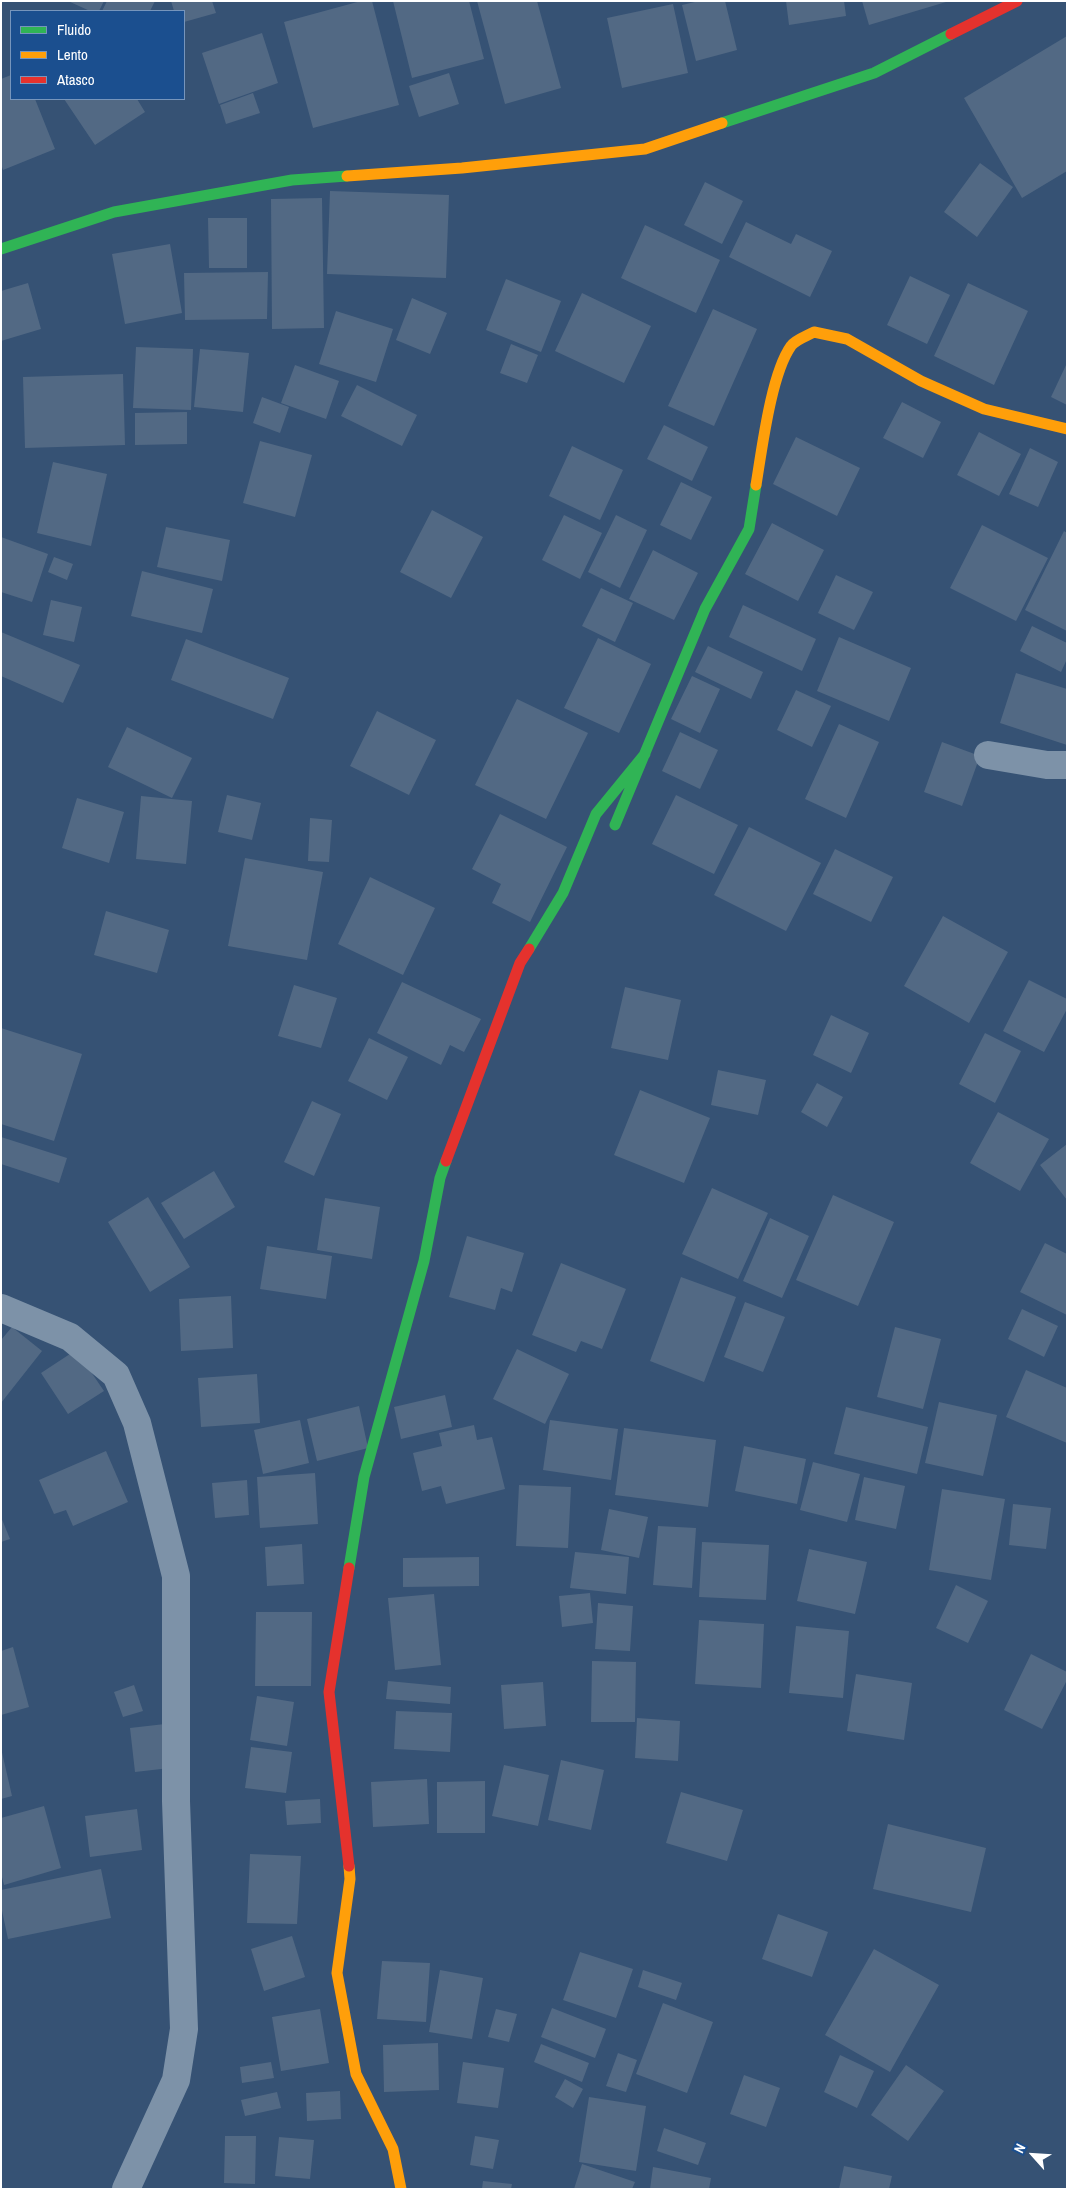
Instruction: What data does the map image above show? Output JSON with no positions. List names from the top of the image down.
{
  "legend": ["Fluido", "Lento", "Atasco"],
  "north": "top left"
}
